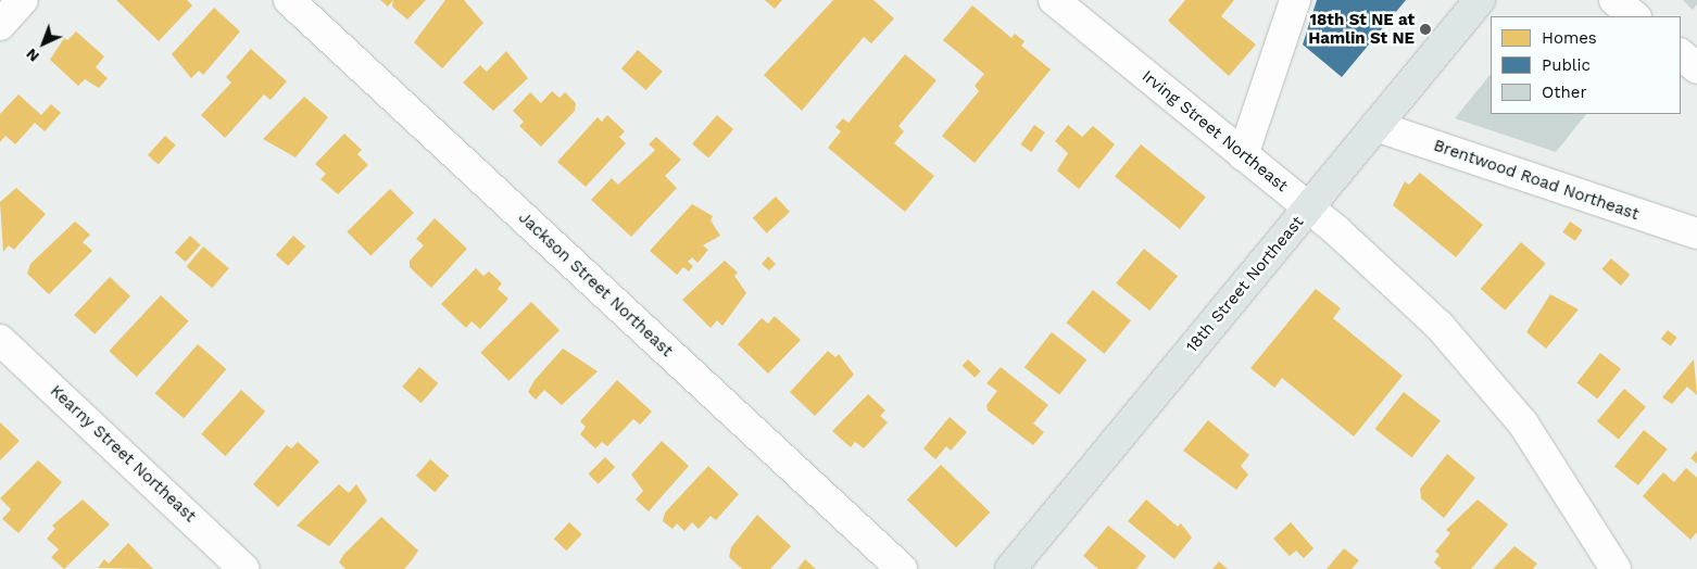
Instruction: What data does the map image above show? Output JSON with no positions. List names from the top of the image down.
{
  "streets": {
    "main road": ["18th Street Northeast"],
    "street": [
      "Irving Street Northeast",
      "Brentwood Road Northeast",
      "Jackson Street Northeast",
      "Kearny Street Northeast"
    ]
  },
  "crossings": [
    ["Irving Street Northeast", "18th Street Northeast"],
    ["Brentwood Road Northeast", "18th Street Northeast"]
  ],
  "places": ["18th St NE at Hamlin St NE"],
  "legend": ["Homes", "Public", "Other"],
  "north": "bottom left"
}
